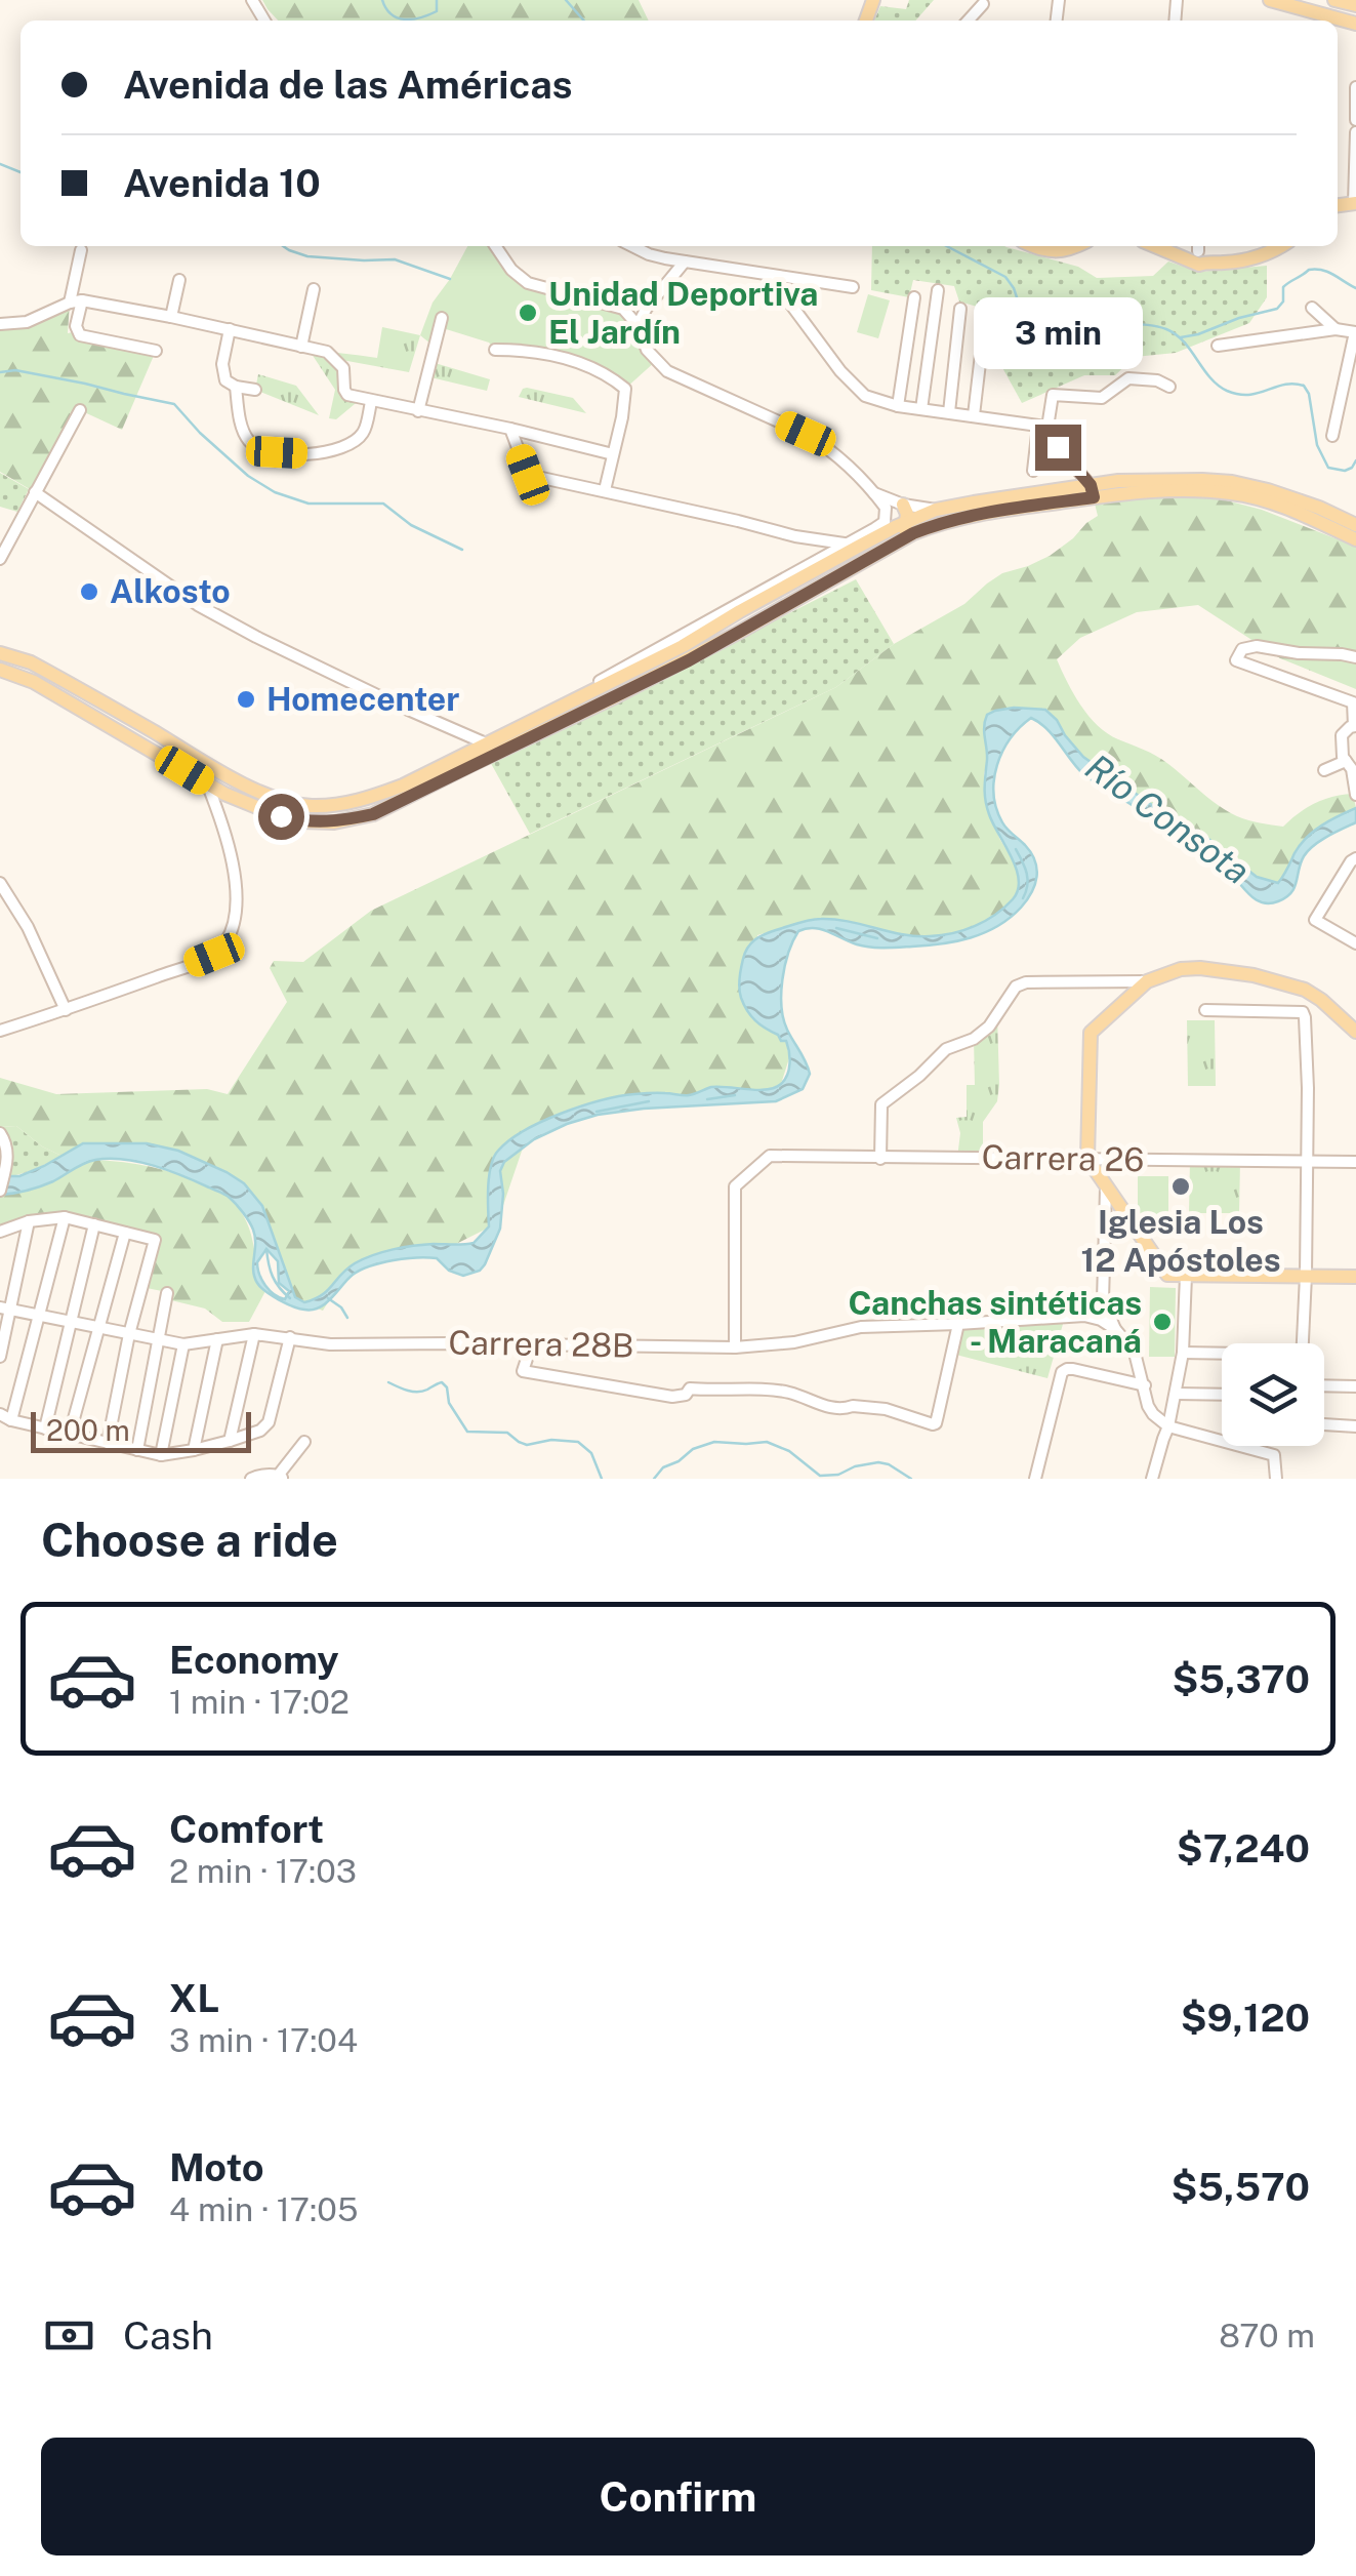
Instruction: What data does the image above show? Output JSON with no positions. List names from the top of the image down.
{
  "streets": {
    "street": ["Carrera 26", "Carrera 28B"]
  },
  "crossings": [
    ["Carrera 26", "Carrera 28B"]
  ],
  "water": ["Río Consota"],
  "places": [
    "Unidad Deportiva El Jardín",
    "Alkosto",
    "Homecenter",
    "Iglesia Los 12 Apóstoles",
    "Canchas sintéticas - Maracaná"
  ],
  "scale_bar": "200 m",
  "page": {
    "banner": ["Avenida de las Américas", "Avenida 10"],
    "bubble": "3 min",
    "scale": "200 m",
    "heading": "Choose a ride",
    "list": [
      {
        "name": "Economy",
        "note": "1 min · 17:02",
        "value": "$5,370"
      },
      {
        "name": "Comfort",
        "note": "2 min · 17:03",
        "value": "$7,240"
      },
      {
        "name": "XL",
        "note": "3 min · 17:04",
        "value": "$9,120"
      },
      {
        "name": "Moto",
        "note": "4 min · 17:05",
        "value": "$5,570"
      }
    ],
    "pay": ["Cash", "870 m"],
    "buttons": "Confirm"
  }
}
